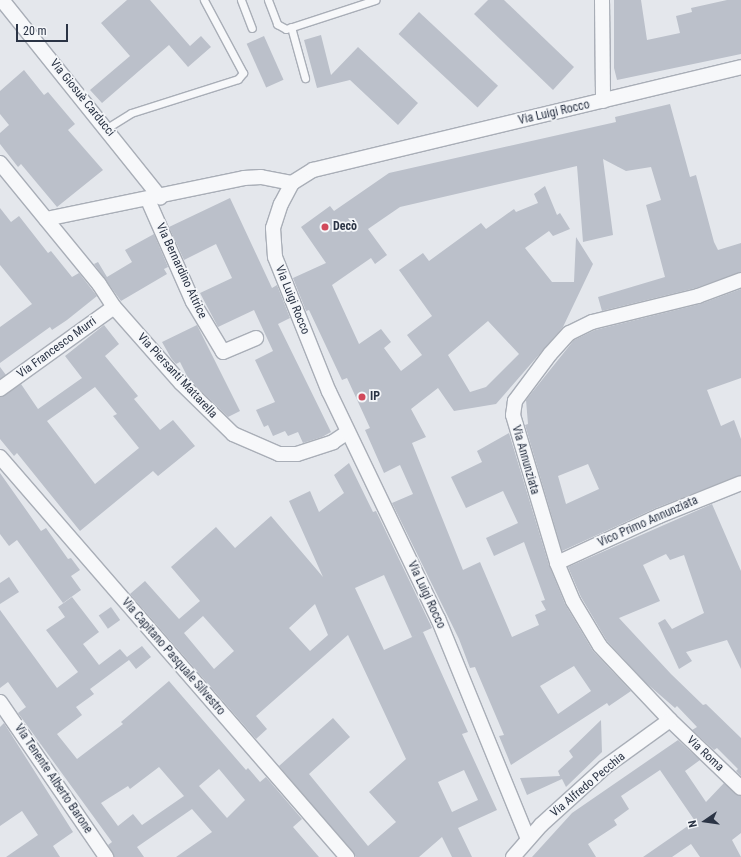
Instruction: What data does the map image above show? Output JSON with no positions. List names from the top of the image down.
{
  "streets": {
    "street": [
      "Via Giosuè Carducci",
      "Via Luigi Rocco",
      "Via Bernardino Attrice",
      "Via Francesco Murri",
      "Via Piersanti Mattarella",
      "Via Annunziata",
      "Vico Primo Annunziata",
      "Via Capitano Pasquale Silvestro",
      "Via Roma",
      "Via Tenente Alberto Barone",
      "Via Alfredo Pecchia"
    ]
  },
  "crossings": [
    ["Via Giosuè Carducci", "Via Bernardino Attrice"],
    ["Via Luigi Rocco", "Via Piersanti Mattarella"],
    ["Via Luigi Rocco", "Via Alfredo Pecchia"],
    ["Via Francesco Murri", "Via Piersanti Mattarella"],
    ["Via Annunziata", "Vico Primo Annunziata"],
    ["Via Annunziata", "Via Roma"],
    ["Via Annunziata", "Via Alfredo Pecchia"],
    ["Via Roma", "Via Alfredo Pecchia"]
  ],
  "places": ["Decò", "IP"],
  "scale_bar": "20 m",
  "north": "left"
}
